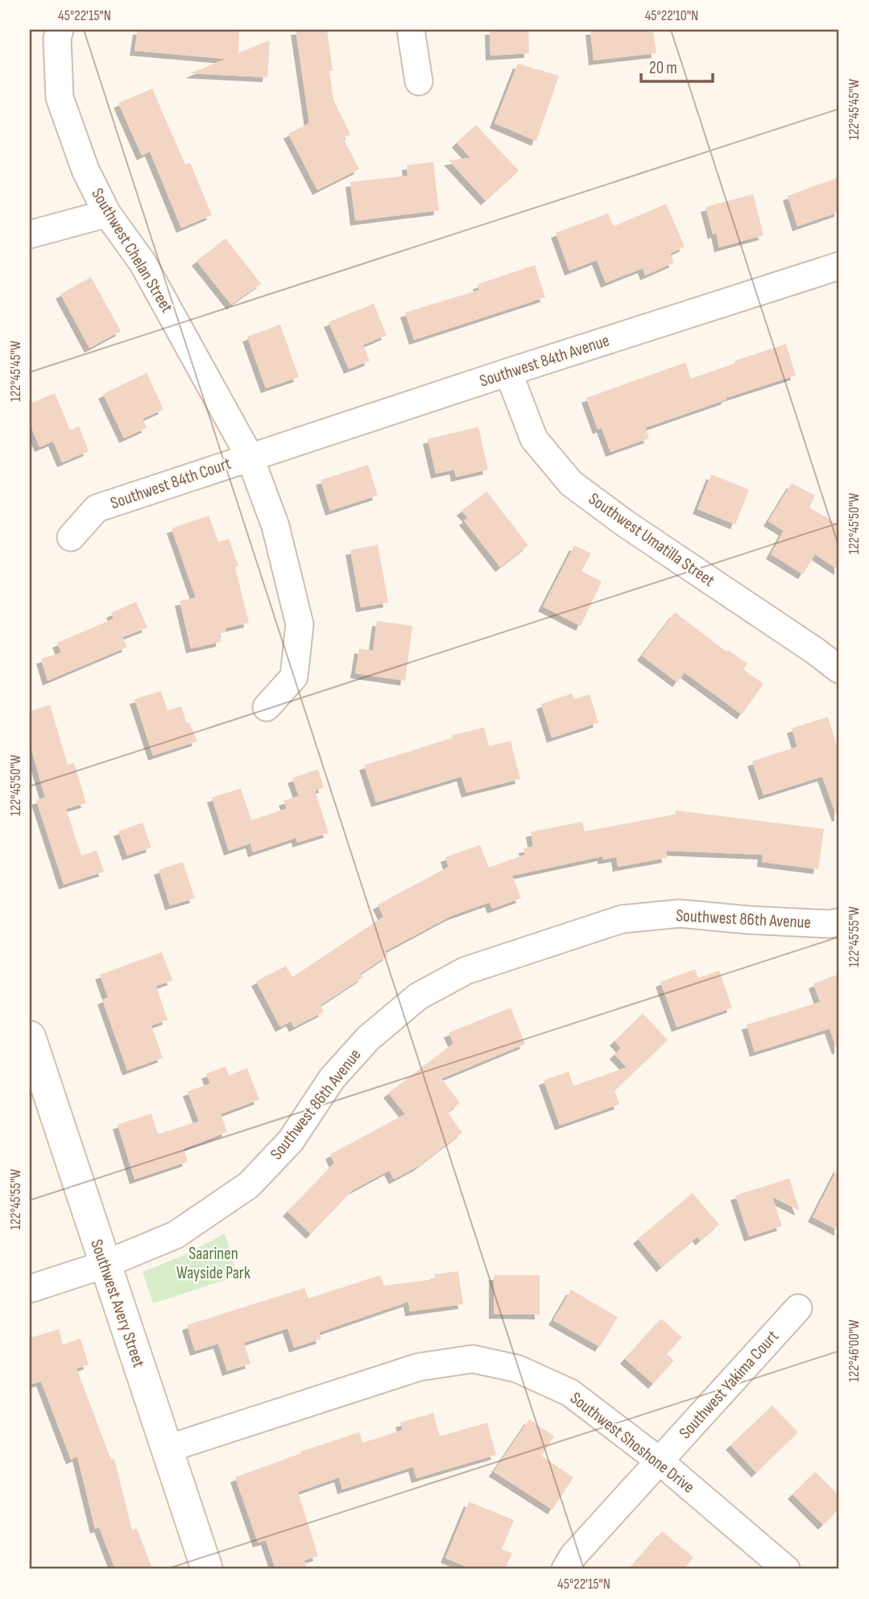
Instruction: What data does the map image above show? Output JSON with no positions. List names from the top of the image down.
{
  "streets": {
    "street": [
      "Southwest Chelan Street",
      "Southwest 84th Avenue",
      "Southwest 84th Court",
      "Southwest Umatilla Street",
      "Southwest 86th Avenue",
      "Southwest Avery Street",
      "Southwest Yakima Court",
      "Southwest Shoshone Drive"
    ]
  },
  "crossings": [
    ["Southwest Chelan Street", "Southwest 84th Avenue"],
    ["Southwest Chelan Street", "Southwest 84th Court"],
    ["Southwest 84th Avenue", "Southwest 84th Court"],
    ["Southwest 84th Avenue", "Southwest Umatilla Street"],
    ["Southwest 86th Avenue", "Southwest Avery Street"],
    ["Southwest Avery Street", "Southwest Shoshone Drive"],
    ["Southwest Yakima Court", "Southwest Shoshone Drive"]
  ],
  "parks": ["Saarinen Wayside Park"],
  "scale_bar": "20 m",
  "coordinates": [
    "45°22'15\"N",
    "45°22'10\"N",
    "122°45'45\"W",
    "122°45'50\"W",
    "122°45'55\"W",
    "122°46'00\"W"
  ]
}
